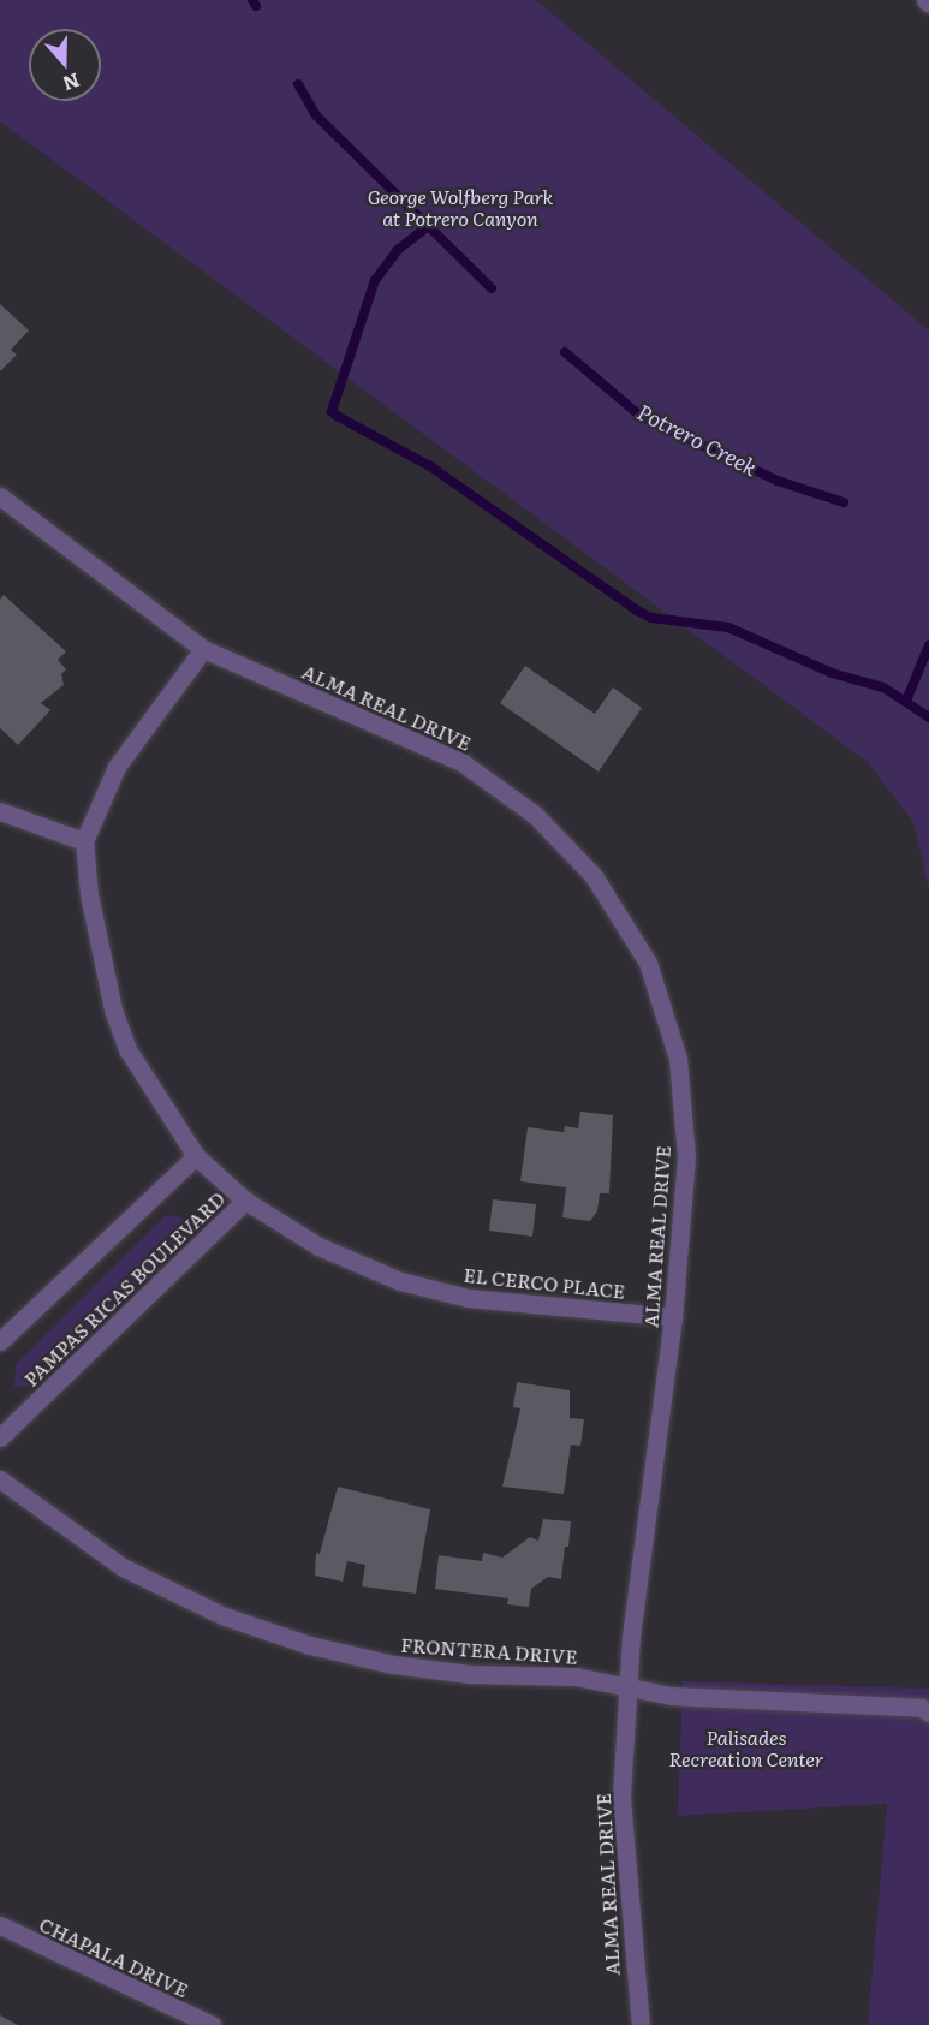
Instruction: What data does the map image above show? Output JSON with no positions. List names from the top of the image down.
{
  "streets": {
    "street": [
      "ALMA REAL DRIVE",
      "EL CERCO PLACE",
      "PAMPAS RICAS BOULEVARD",
      "FRONTERA DRIVE",
      "CHAPALA DRIVE"
    ]
  },
  "crossings": [
    ["ALMA REAL DRIVE", "EL CERCO PLACE"],
    ["ALMA REAL DRIVE", "FRONTERA DRIVE"],
    ["EL CERCO PLACE", "PAMPAS RICAS BOULEVARD"]
  ],
  "water": ["Potrero Creek"],
  "parks": ["George Wolfberg Park at Potrero Canyon", "Palisades Recreation Center"],
  "north": "bottom"
}
